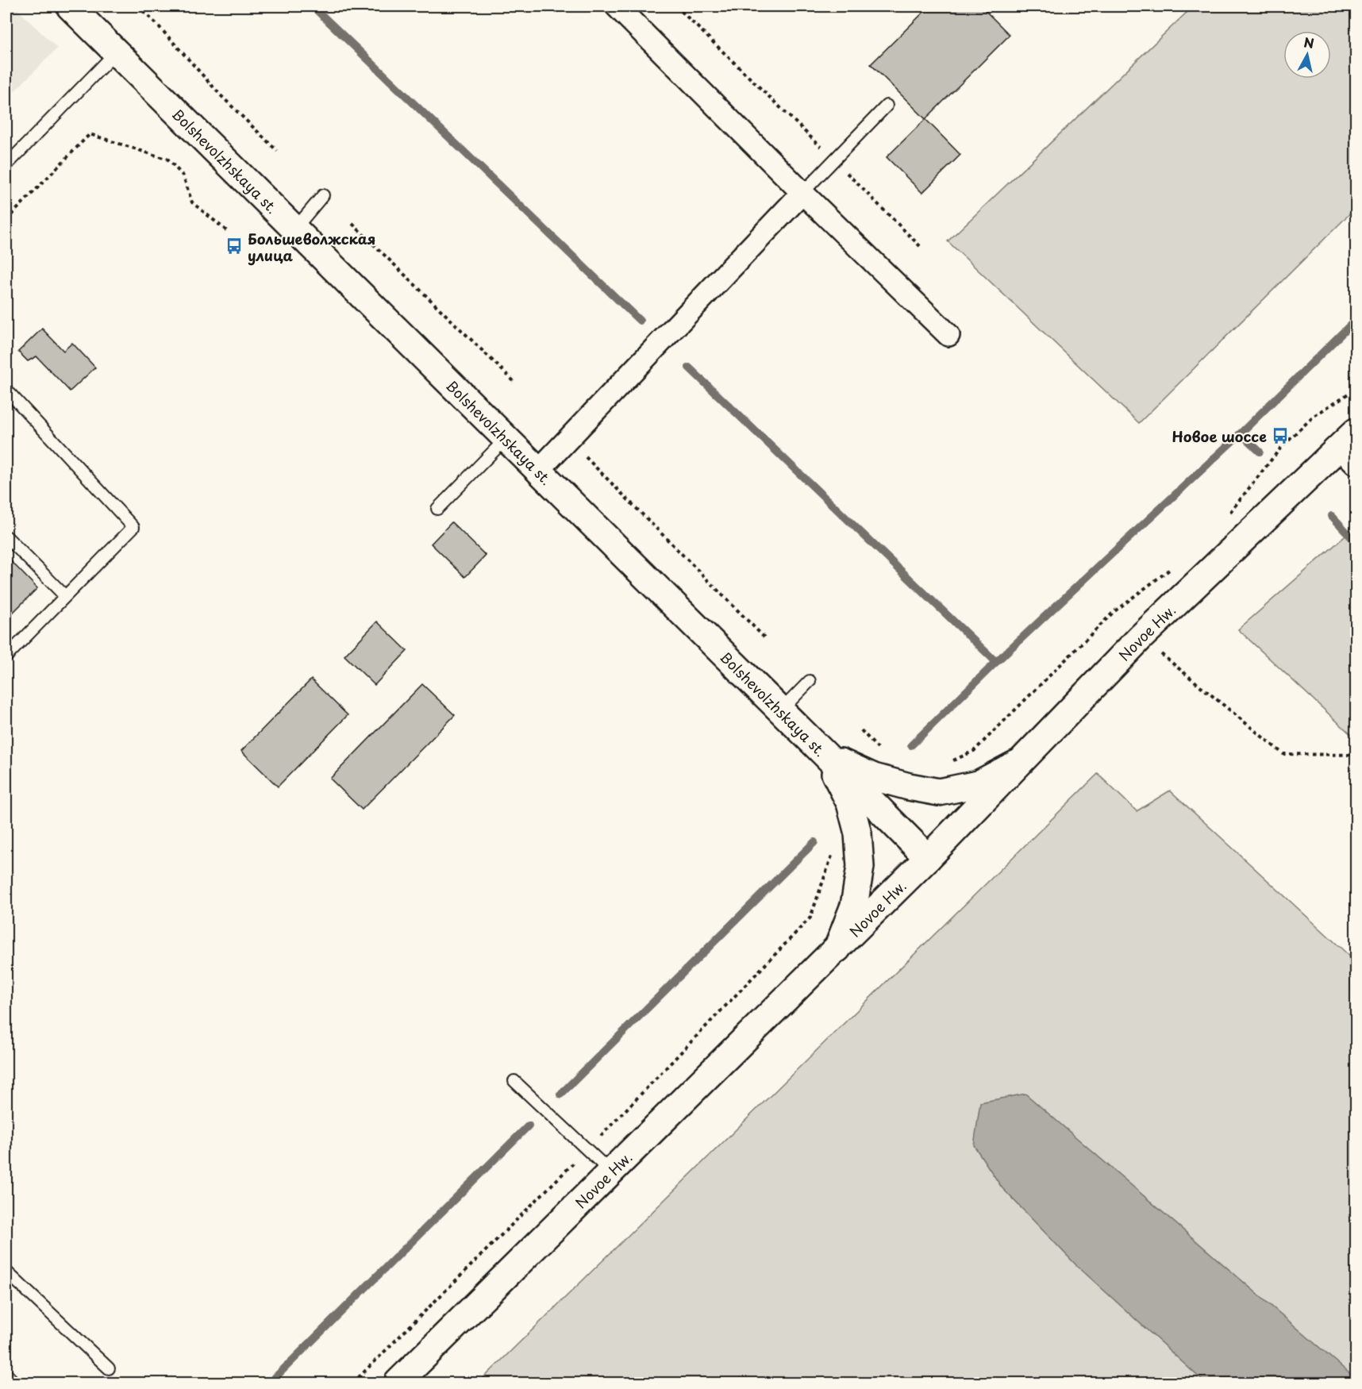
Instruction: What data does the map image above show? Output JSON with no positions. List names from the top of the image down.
{
  "streets": {
    "main road": ["Bolshevolzhskaya st.", "Novoe Hw."]
  },
  "crossings": [
    ["Bolshevolzhskaya st.", "Novoe Hw."]
  ],
  "places": {
    "bus stop": ["Большеволжская улица", "Новое шоссе"]
  },
  "north": "top"
}
